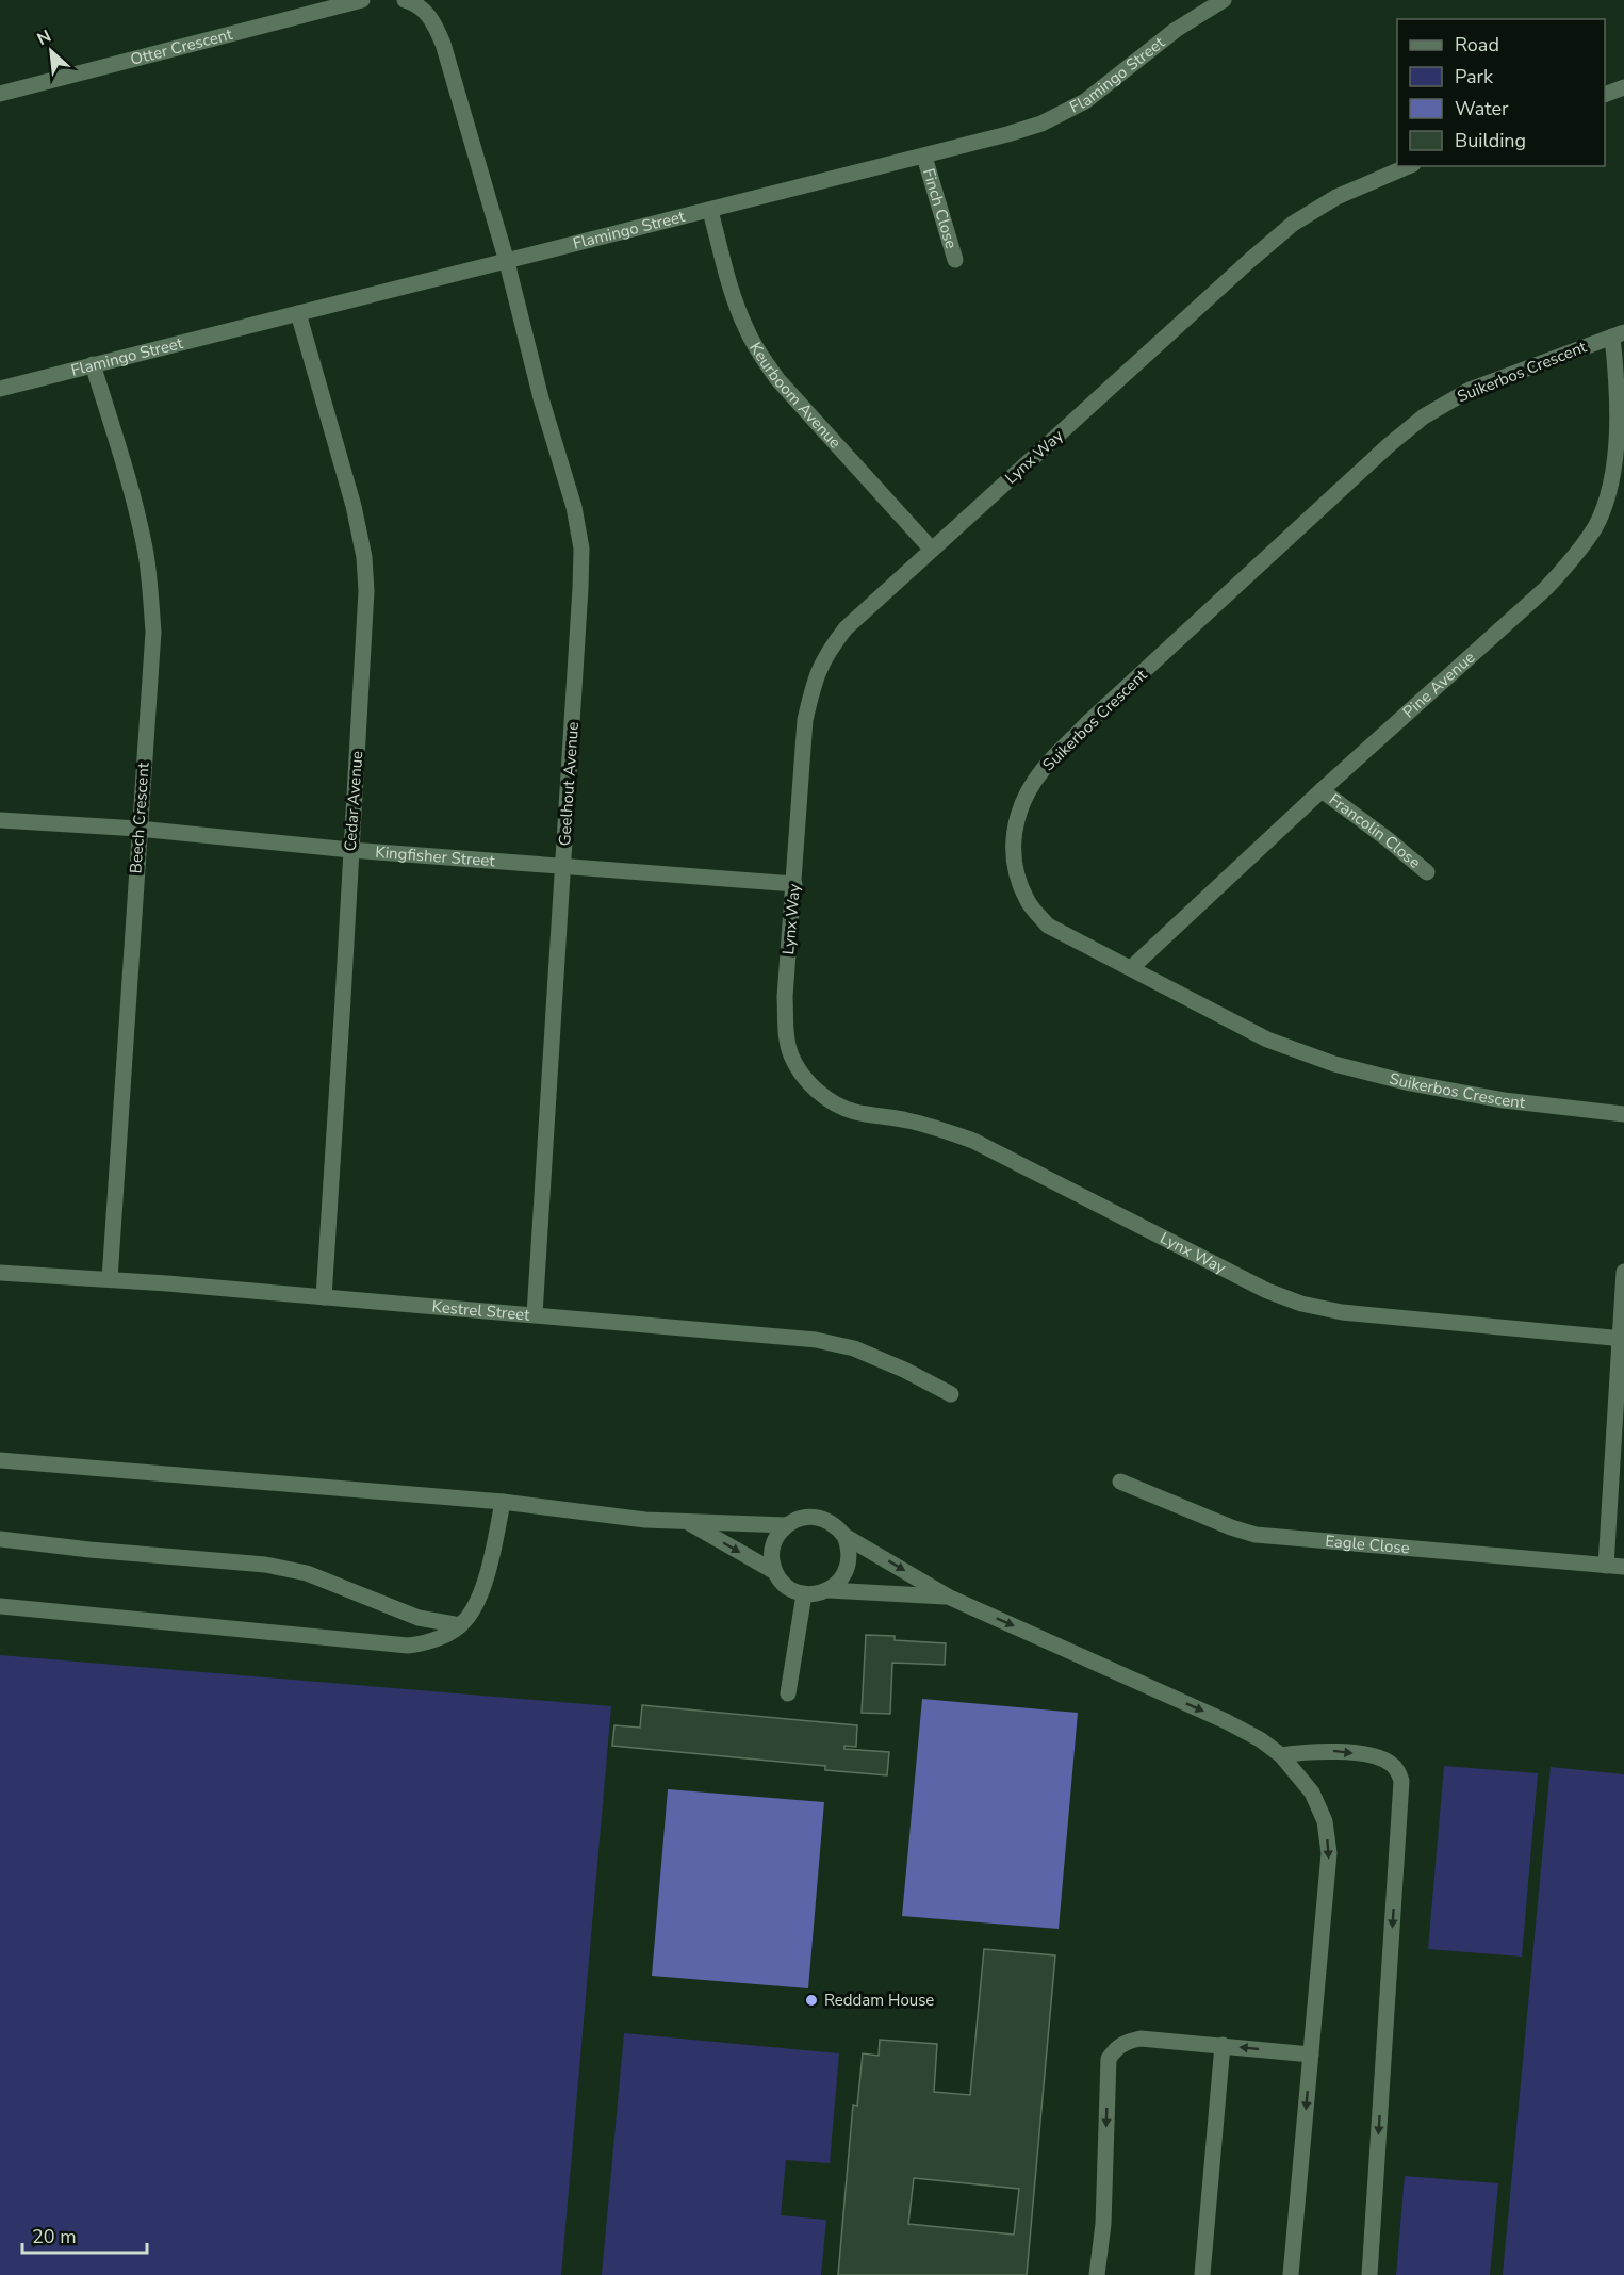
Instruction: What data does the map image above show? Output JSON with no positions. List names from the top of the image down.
{
  "streets": {
    "street": [
      "Otter Crescent",
      "Flamingo Street",
      "Finch Close",
      "Suikerbos Crescent",
      "Keurboom Avenue",
      "Lynx Way",
      "Pine Avenue",
      "Geelhout Avenue",
      "Cedar Avenue",
      "Beech Crescent",
      "Francolin Close",
      "Kingfisher Street",
      "Kestrel Street",
      "Eagle Close"
    ]
  },
  "crossings": [
    ["Flamingo Street", "Finch Close"],
    ["Flamingo Street", "Keurboom Avenue"],
    ["Flamingo Street", "Geelhout Avenue"],
    ["Flamingo Street", "Cedar Avenue"],
    ["Flamingo Street", "Beech Crescent"],
    ["Suikerbos Crescent", "Pine Avenue"],
    ["Keurboom Avenue", "Lynx Way"],
    ["Lynx Way", "Kingfisher Street"],
    ["Pine Avenue", "Francolin Close"],
    ["Geelhout Avenue", "Kingfisher Street"],
    ["Geelhout Avenue", "Kestrel Street"],
    ["Cedar Avenue", "Kingfisher Street"],
    ["Cedar Avenue", "Kestrel Street"],
    ["Beech Crescent", "Kingfisher Street"],
    ["Beech Crescent", "Kestrel Street"]
  ],
  "places": ["Reddam House"],
  "legend": [
    "Road",
    "Park",
    "Water",
    "Building"
  ],
  "scale_bar": "20 m",
  "north": "top left"
}
